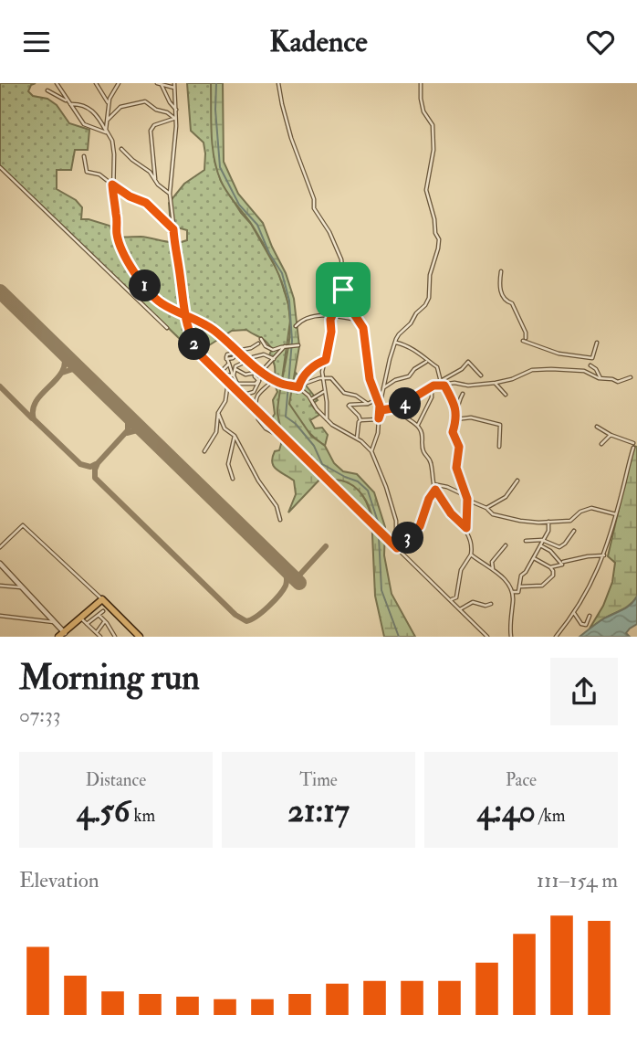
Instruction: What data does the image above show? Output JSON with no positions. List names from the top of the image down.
{
  "page": {
    "header": "Kadence",
    "pins": [
      "1",
      "2",
      "4",
      "3"
    ],
    "heading": ["Morning run", "07:33"],
    "stats": [
      ["Distance", "4.56 km"],
      ["Time", "21:17"],
      ["Pace", "4:40 /km"]
    ],
    "chart": ["Elevation", "111–154 m"]
  }
}
